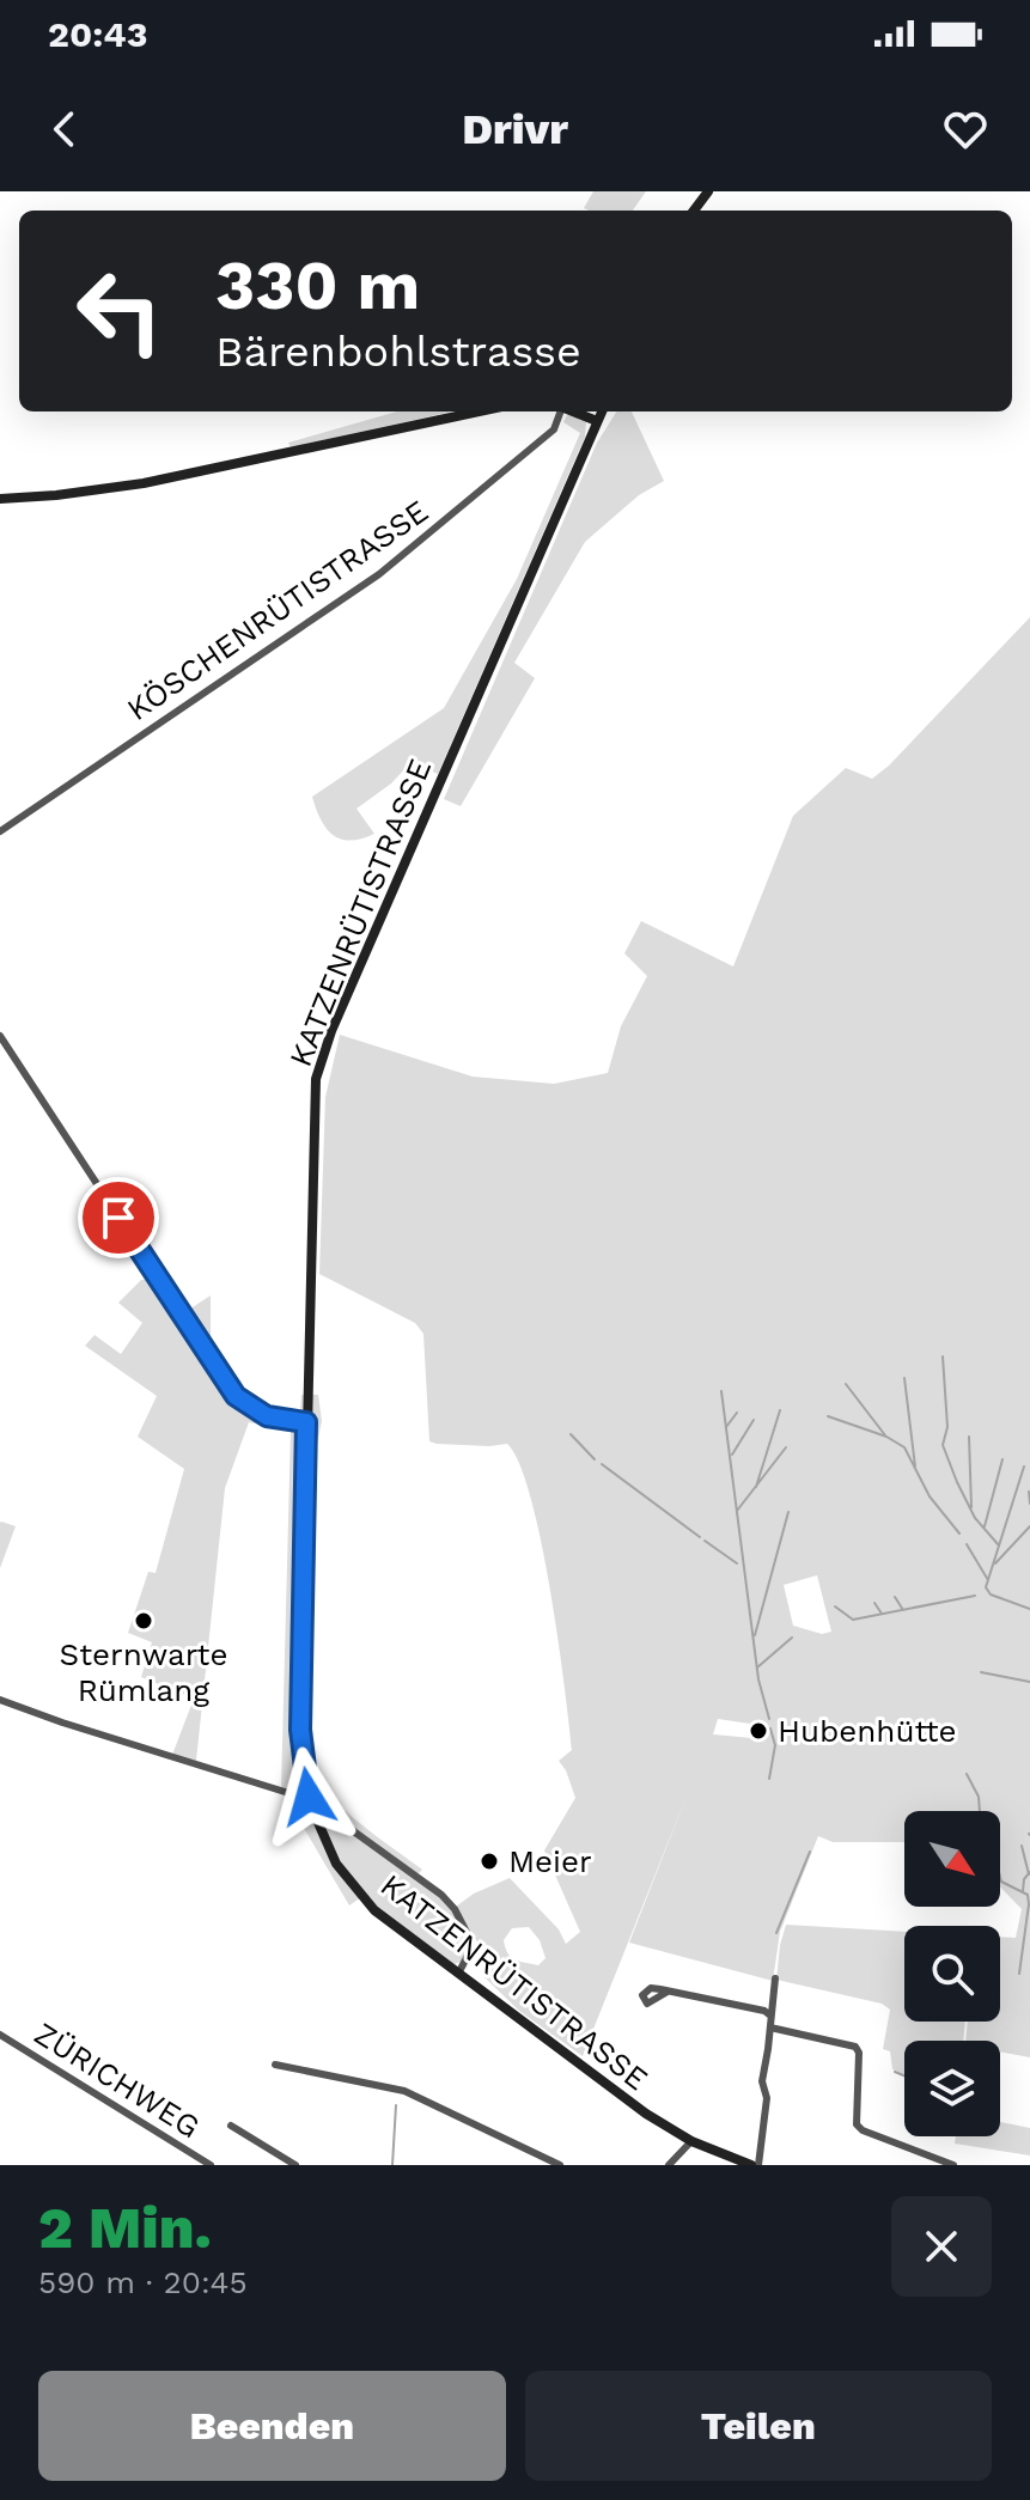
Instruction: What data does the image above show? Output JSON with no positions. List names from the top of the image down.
{
  "streets": {
    "street": ["KÖSCHENRÜTISTRASSE", "KATZENRÜTISTRASSE", "ZÜRICHWEG"]
  },
  "places": ["Sternwarte Rümlang", "Hubenhütte", "Meier"],
  "north": "bottom right",
  "page": {
    "status": "20:43",
    "header": "Drivr",
    "turn": ["330 m", "Bärenbohlstrasse"],
    "heading": ["2 Min.", "590 m · 20:45"],
    "buttons": ["Beenden", "Teilen"]
  }
}
